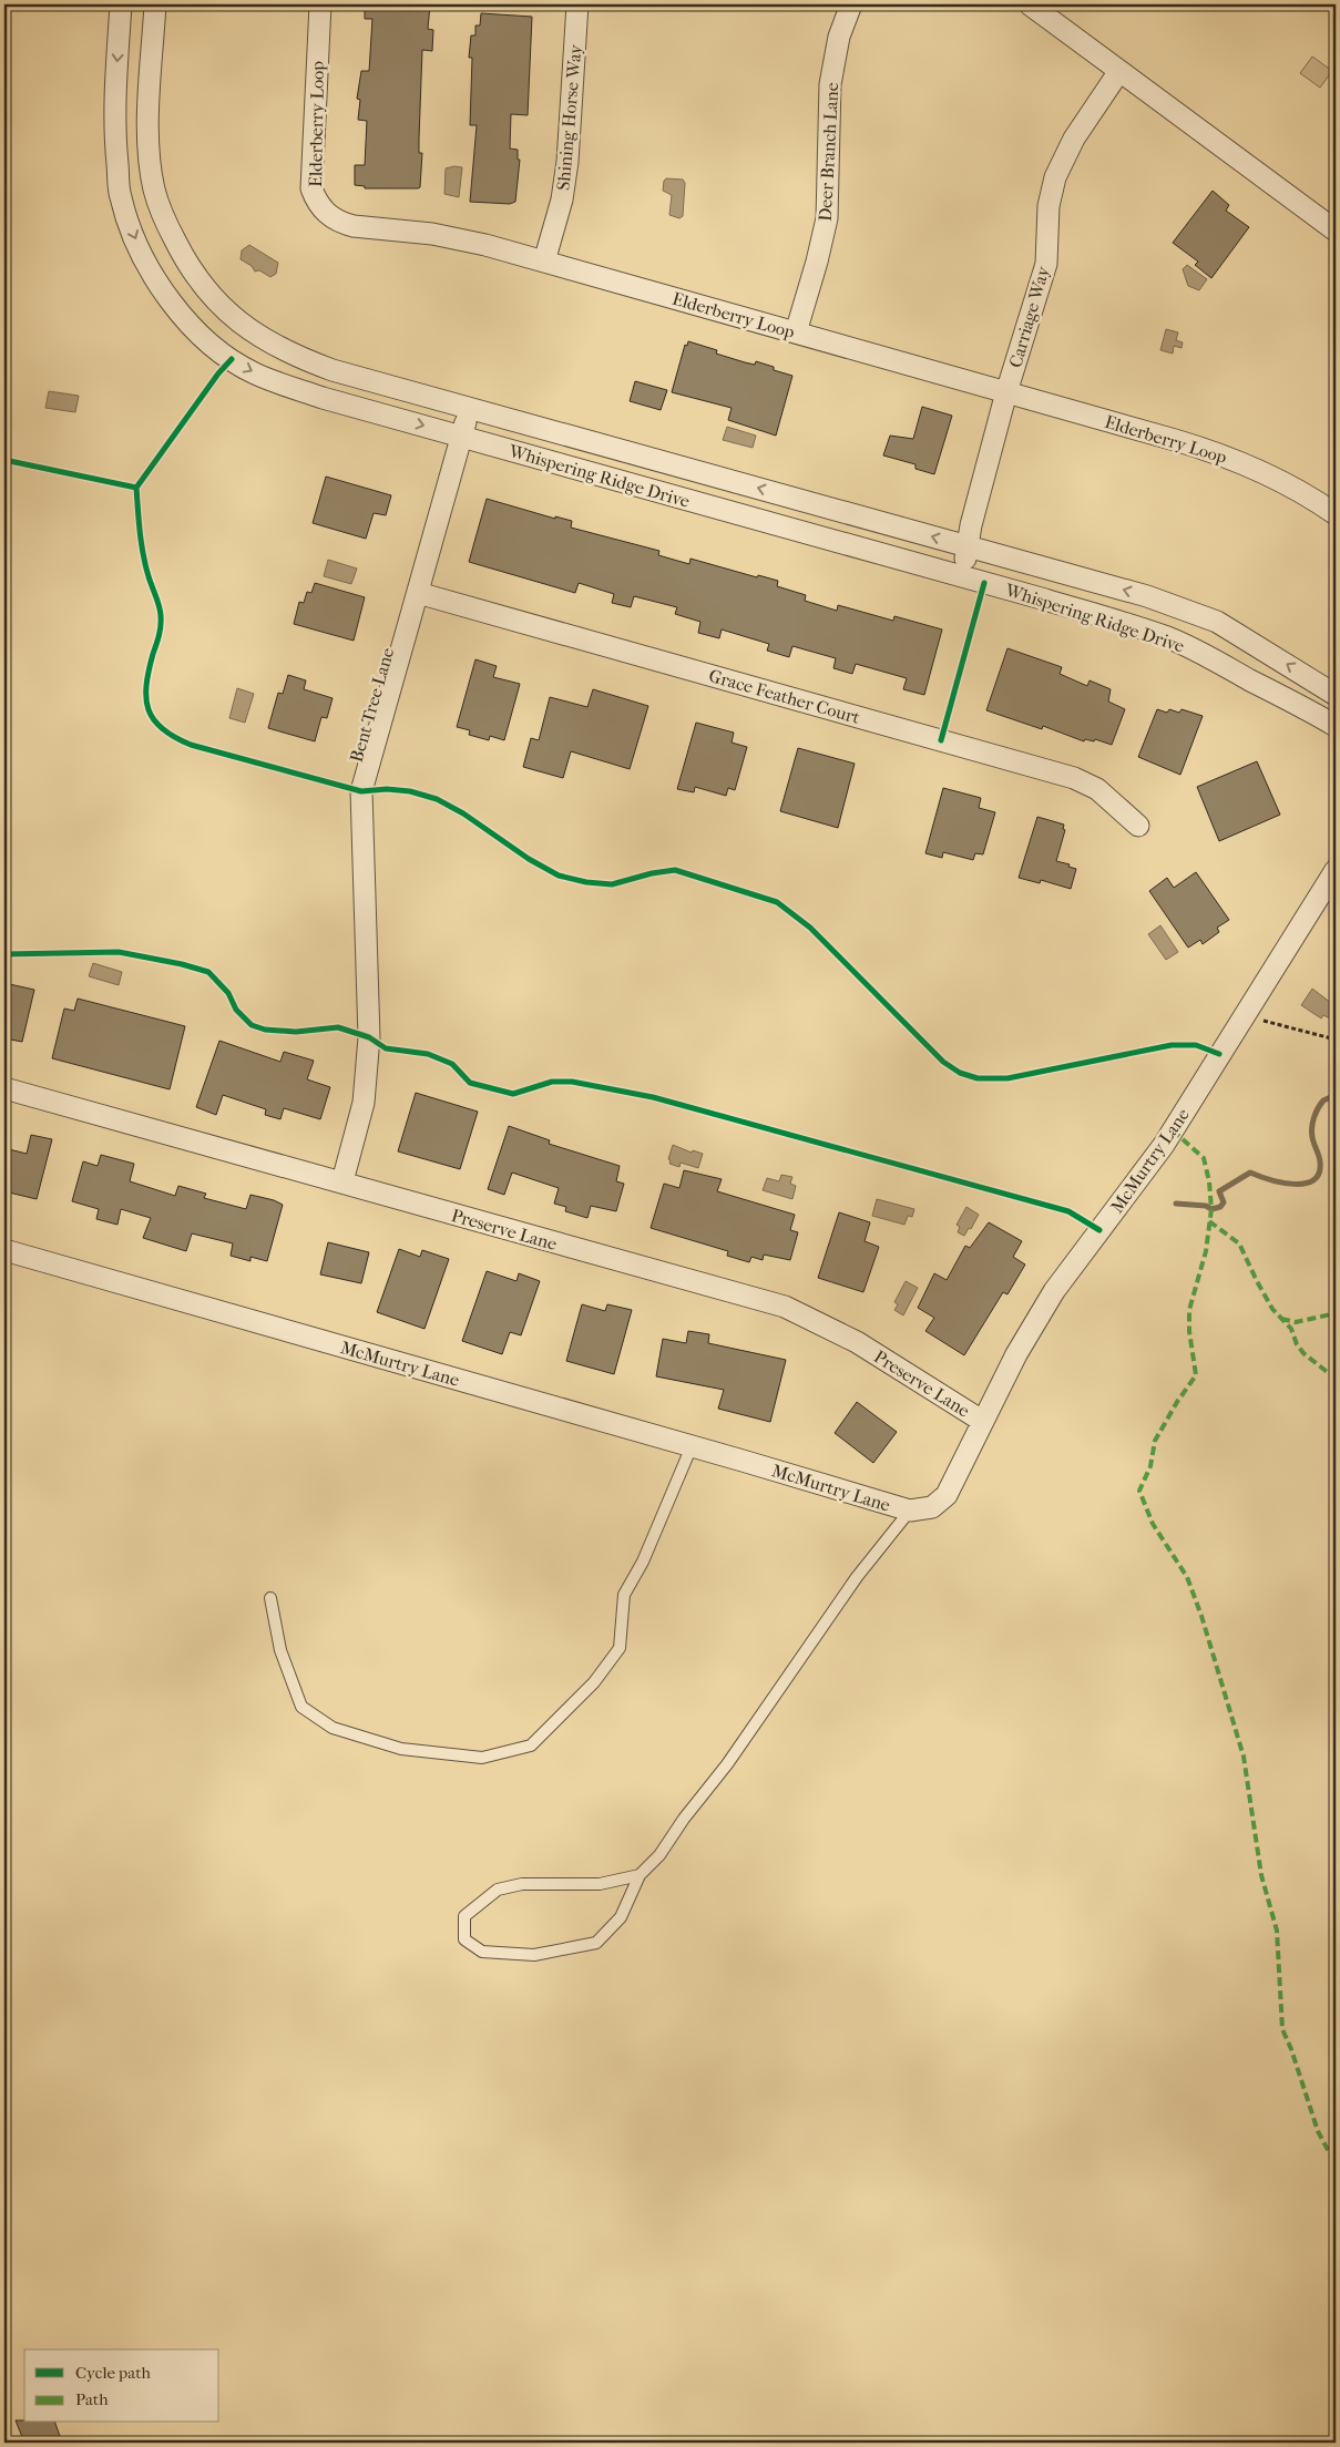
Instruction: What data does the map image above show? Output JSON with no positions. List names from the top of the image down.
{
  "streets": {
    "street": [
      "Shining Horse Way",
      "Elderberry Loop",
      "Deer Branch Lane",
      "Carriage Way",
      "Whispering Ridge Drive",
      "Grace Feather Court",
      "Bent Tree Lane",
      "McMurtry Lane",
      "Preserve Lane"
    ]
  },
  "crossings": [
    ["Shining Horse Way", "Elderberry Loop"],
    ["Elderberry Loop", "Deer Branch Lane"],
    ["Elderberry Loop", "Carriage Way"],
    ["Carriage Way", "Whispering Ridge Drive"],
    ["Whispering Ridge Drive", "Bent Tree Lane"],
    ["Grace Feather Court", "Bent Tree Lane"],
    ["Bent Tree Lane", "Preserve Lane"],
    ["McMurtry Lane", "Preserve Lane"]
  ],
  "legend": ["Cycle path", "Path"]
}
